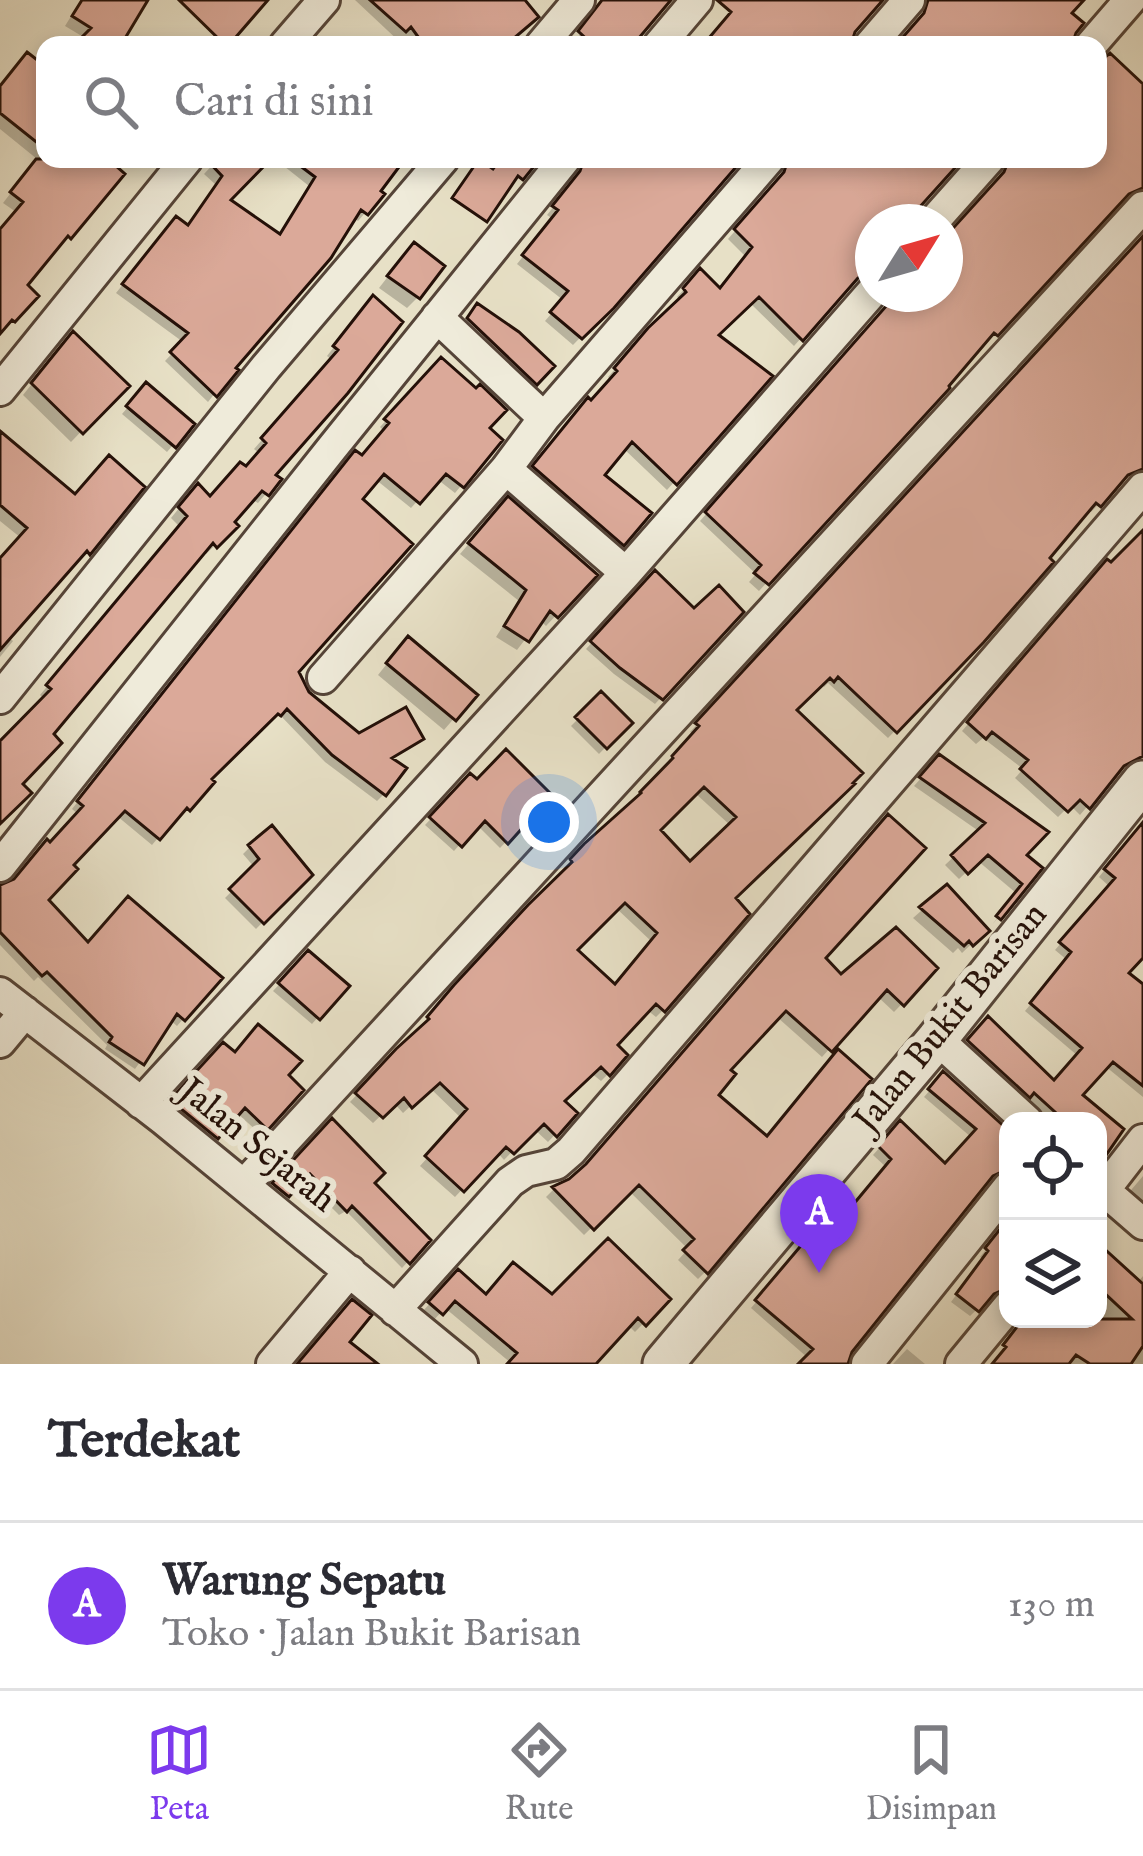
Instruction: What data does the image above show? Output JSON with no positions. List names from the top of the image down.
{
  "streets": {
    "street": ["Jalan Bukit Barisan", "Jalan Sejarah"]
  },
  "north": "top right",
  "page": {
    "search": "Cari di sini",
    "pins": "A",
    "heading": "Terdekat",
    "list": [
      {
        "mark": "A",
        "name": "Warung Sepatu",
        "note": "Toko · Jalan Bukit Barisan",
        "value": "130 m"
      }
    ],
    "nav": ["Peta", "Rute", "Disimpan"]
  }
}
